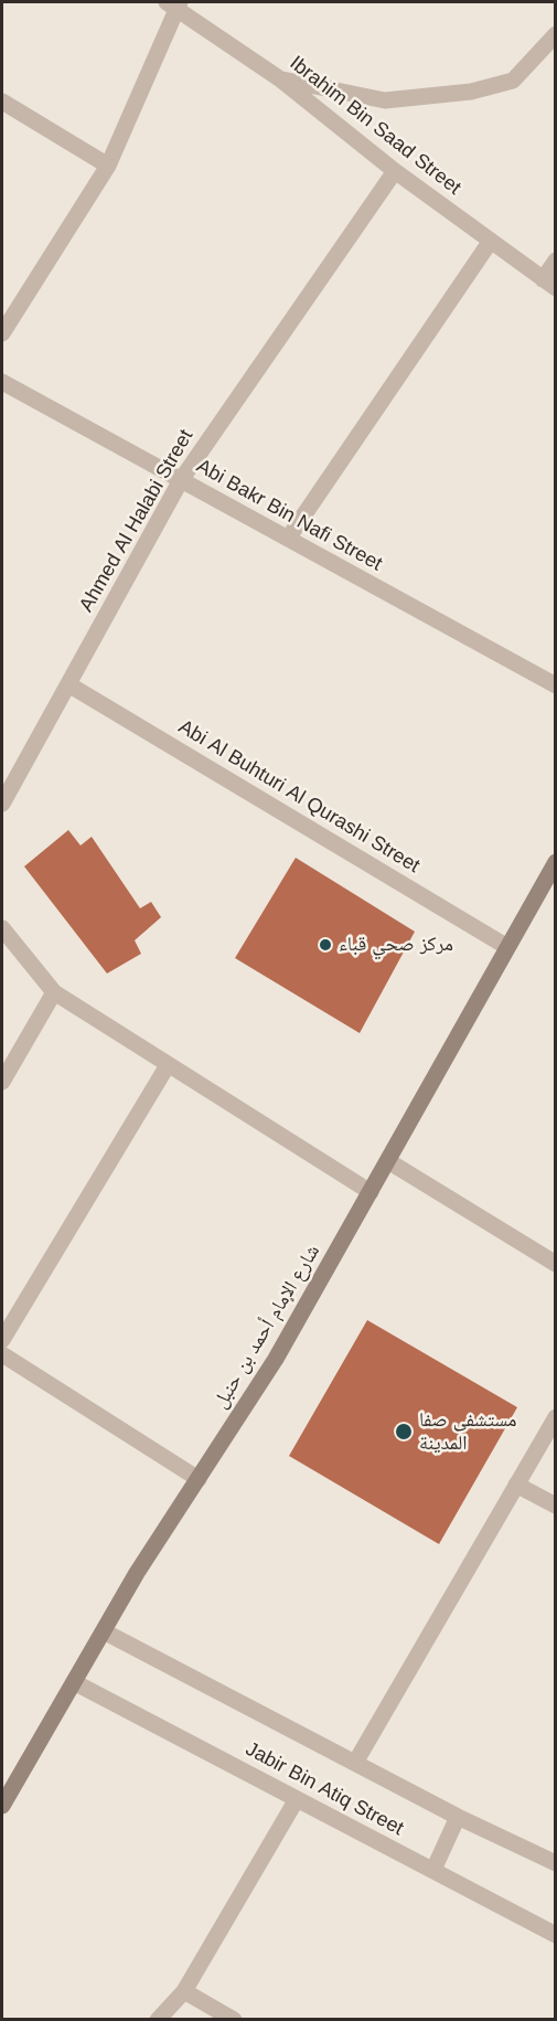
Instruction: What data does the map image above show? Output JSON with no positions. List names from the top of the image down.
{
  "streets": {
    "main road": ["شارع الإمام أحمد بن حنبل"],
    "street": [
      "Ibrahim Bin Saad Street",
      "Abi Bakr Bin Nafi Street",
      "Ahmed Al Halabi Street",
      "Abi Al Buhturi Al Qurashi Street",
      "Jabir Bin Atiq Street"
    ]
  },
  "crossings": [
    ["Ibrahim Bin Saad Street", "Ahmed Al Halabi Street"],
    ["Abi Bakr Bin Nafi Street", "Ahmed Al Halabi Street"],
    ["Ahmed Al Halabi Street", "Abi Al Buhturi Al Qurashi Street"],
    ["Abi Al Buhturi Al Qurashi Street", "شارع الإمام أحمد بن حنبل"],
    ["شارع الإمام أحمد بن حنبل", "Jabir Bin Atiq Street"]
  ],
  "places": ["مركز صحي قباء", "مستشفی صفا المدینة"]
}
